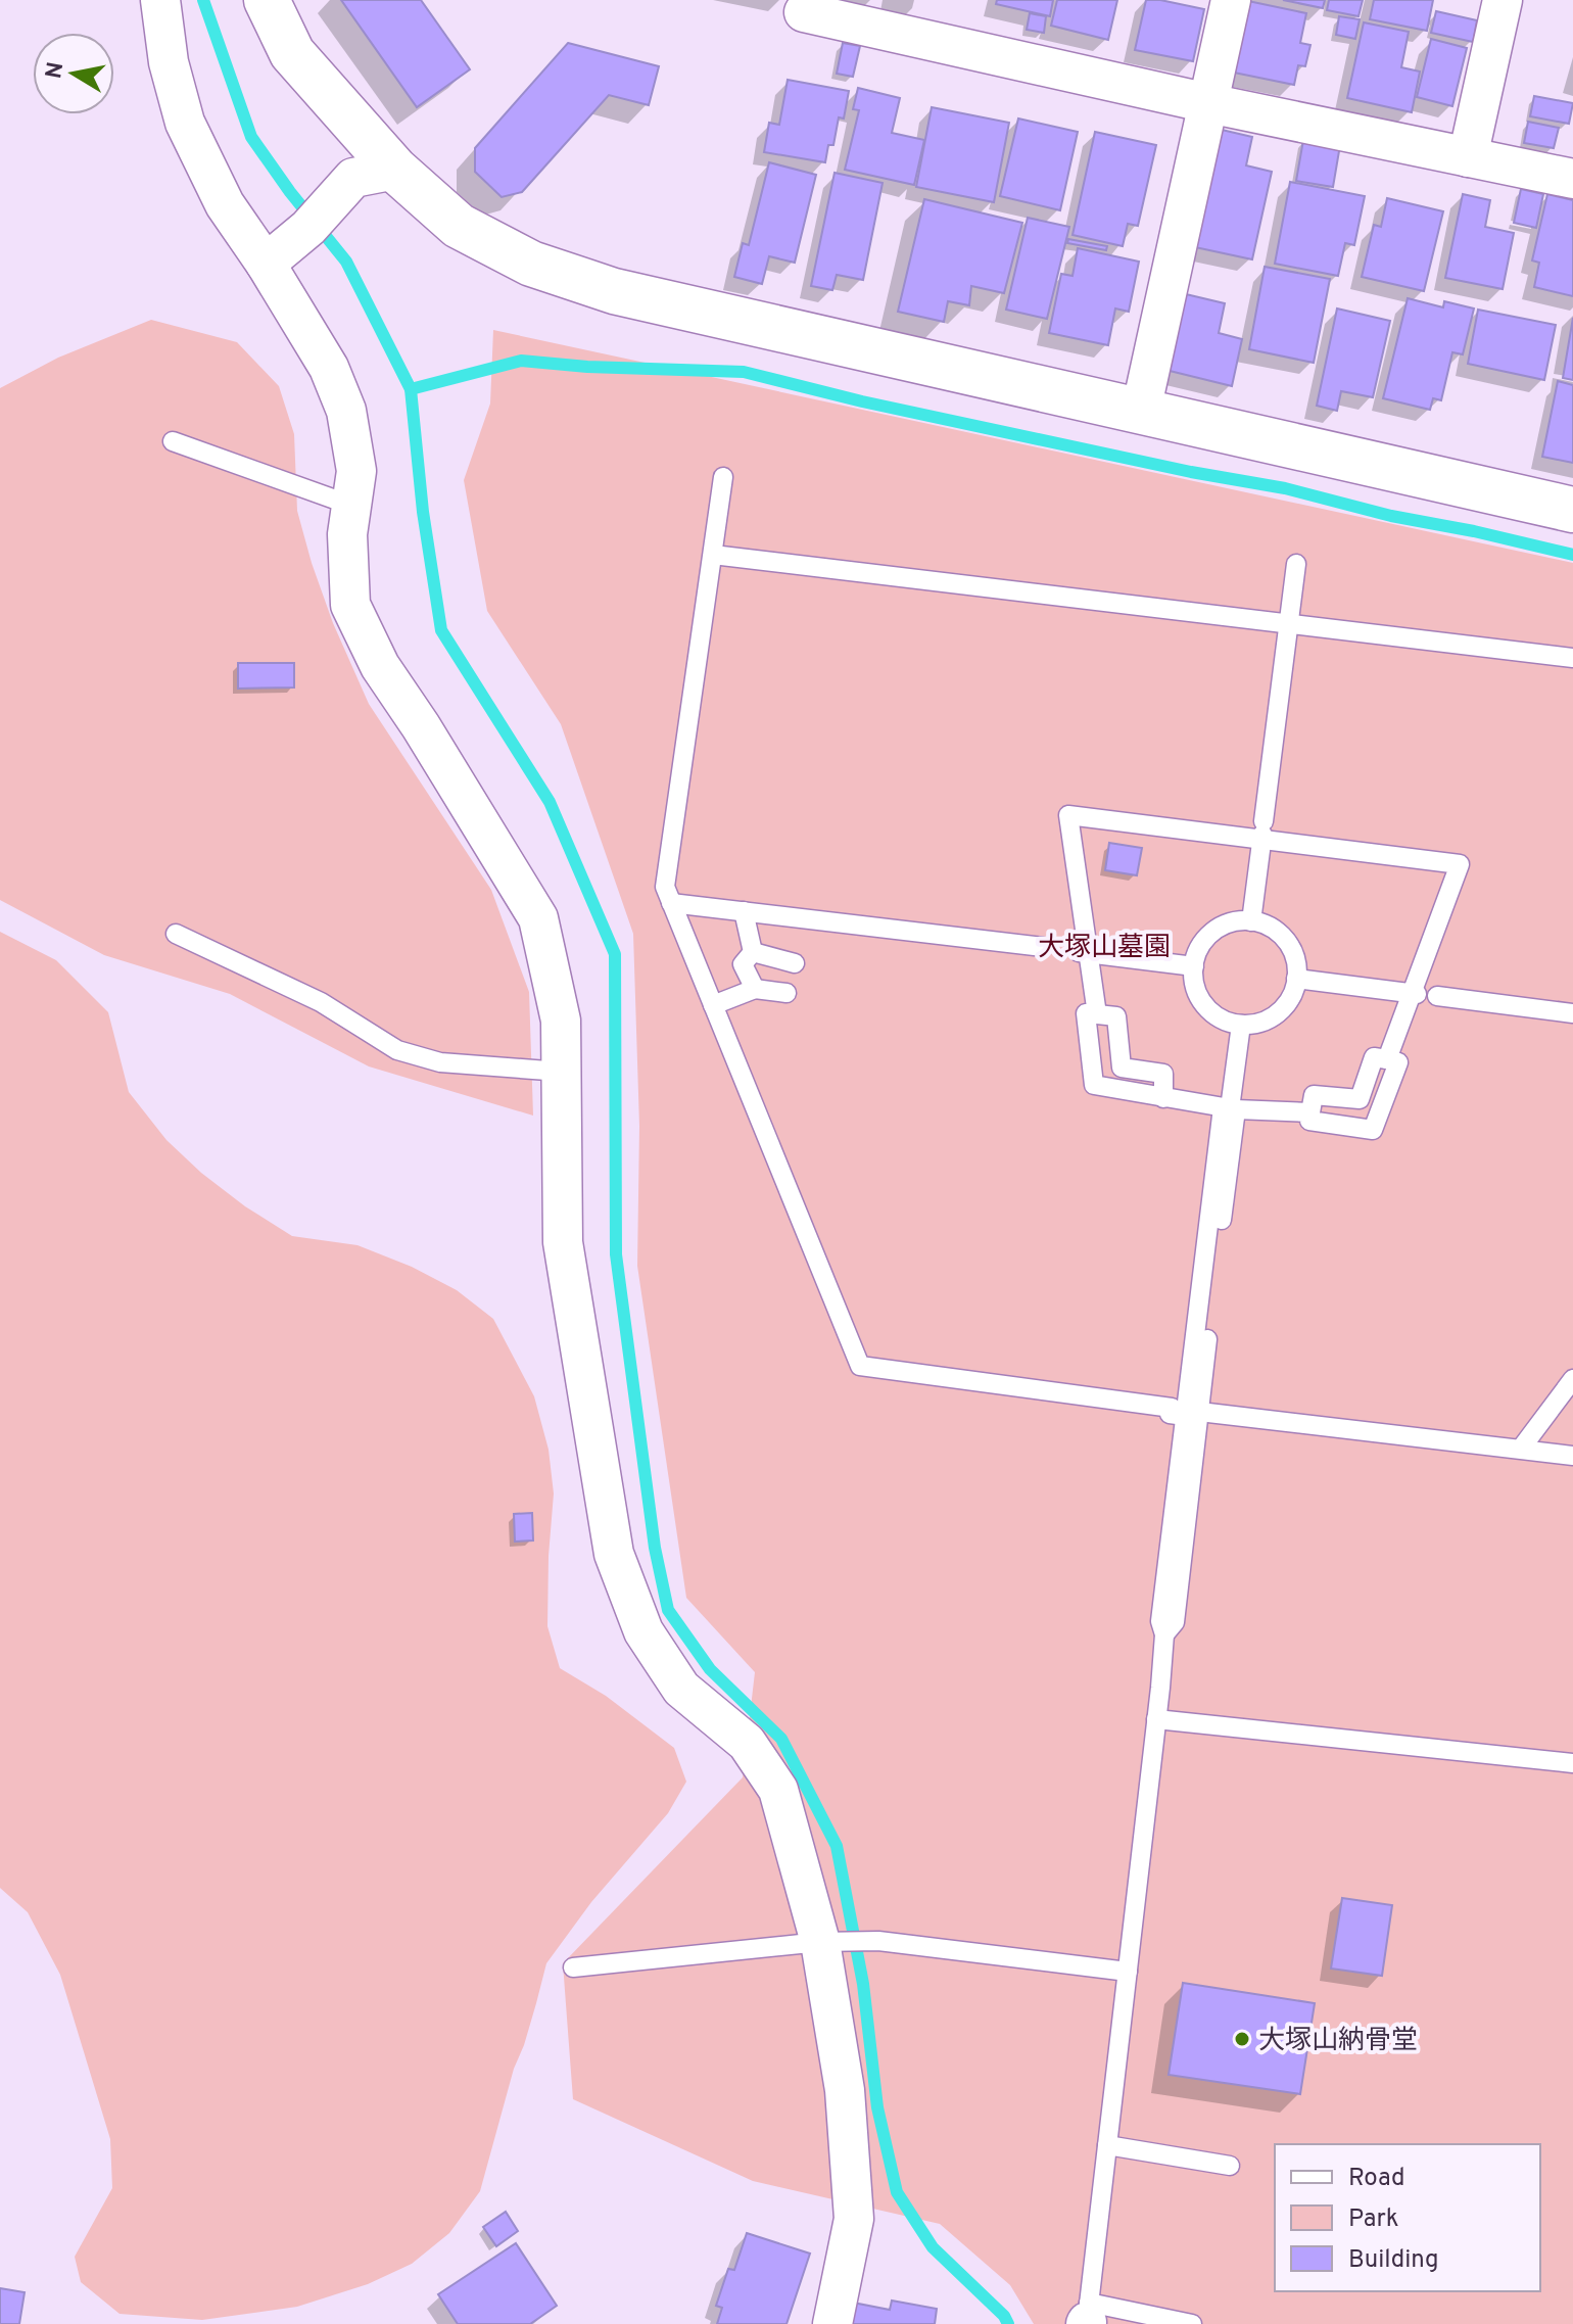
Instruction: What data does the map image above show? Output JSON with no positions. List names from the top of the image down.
{
  "parks": ["大塚山墓園"],
  "places": ["大塚山納骨堂"],
  "legend": ["Road", "Park", "Building"],
  "north": "left"
}
